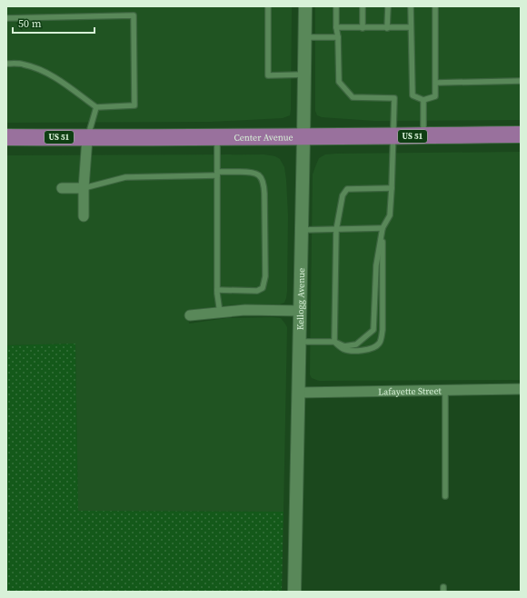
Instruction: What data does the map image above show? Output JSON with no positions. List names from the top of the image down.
{
  "streets": {
    "main road": ["US 51", "Center Avenue"],
    "street": ["Kellogg Avenue", "Lafayette Street"]
  },
  "crossings": [
    ["Center Avenue", "Kellogg Avenue"],
    ["Kellogg Avenue", "Lafayette Street"]
  ],
  "scale_bar": "50 m"
}
